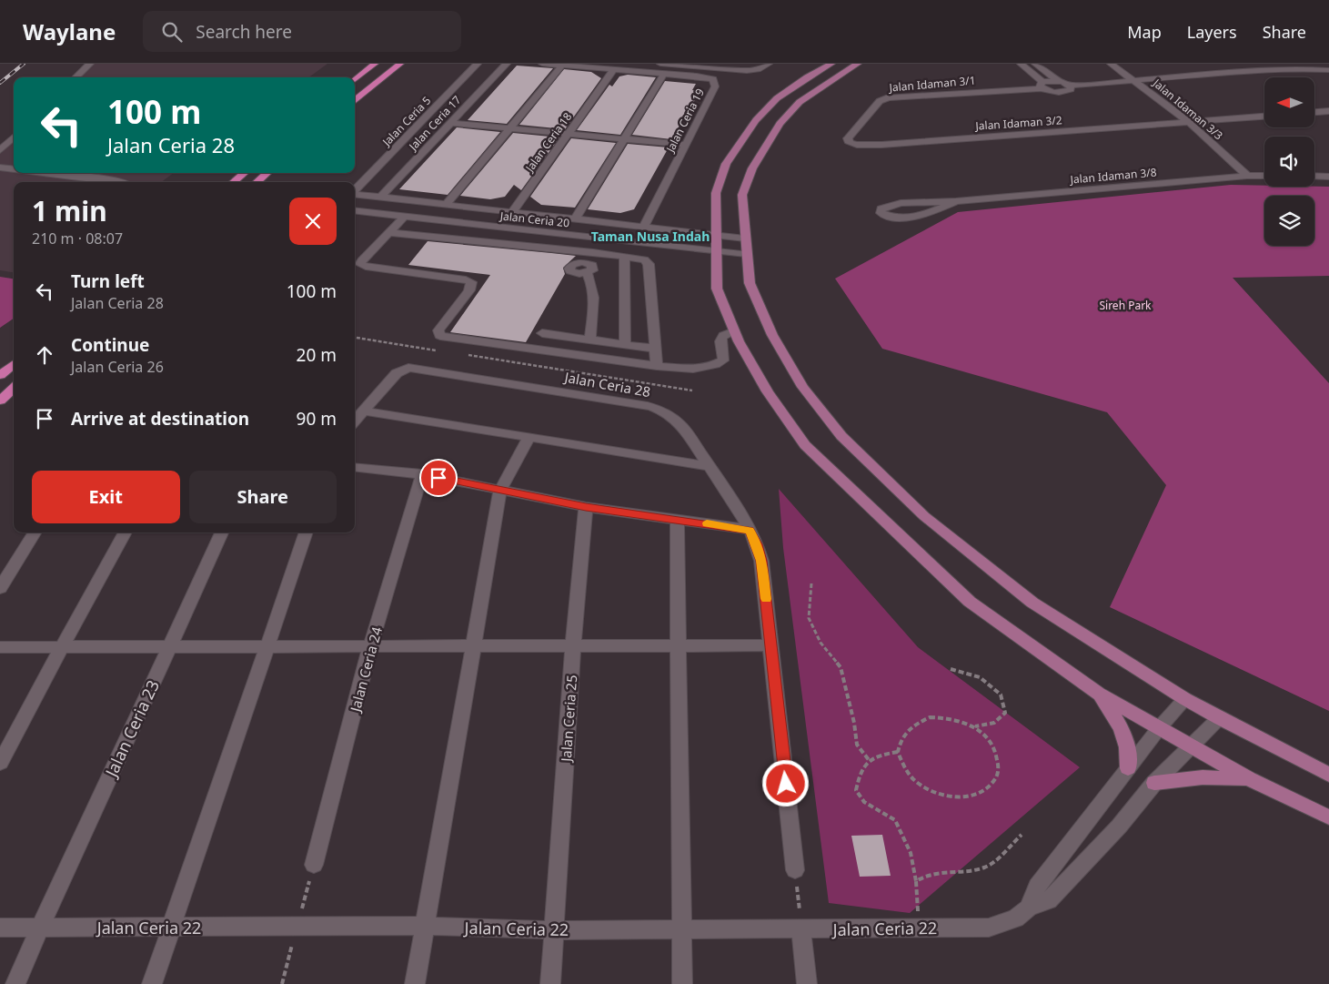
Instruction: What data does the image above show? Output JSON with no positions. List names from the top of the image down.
{
  "streets": {
    "street": [
      "Jalan Idaman 3/1",
      "Jalan Idaman 3/3",
      "Jalan Ceria 19",
      "Jalan Ceria 5",
      "Jalan Ceria 17",
      "Jalan Idaman 3/2",
      "Jalan Ceria 18",
      "Jalan Idaman 3/8",
      "Jalan Ceria 20",
      "Jalan Ceria 28",
      "Jalan Ceria 24",
      "Jalan Ceria 25",
      "Jalan Ceria 23",
      "Jalan Ceria 22"
    ]
  },
  "crossings": [
    ["Jalan Idaman 3/1", "Jalan Idaman 3/2"],
    ["Jalan Idaman 3/3", "Jalan Idaman 3/2"],
    ["Jalan Idaman 3/3", "Jalan Idaman 3/8"],
    ["Jalan Ceria 19", "Jalan Ceria 18"],
    ["Jalan Ceria 19", "Jalan Ceria 20"],
    ["Jalan Ceria 17", "Jalan Ceria 20"],
    ["Jalan Ceria 18", "Jalan Ceria 20"],
    ["Jalan Ceria 25", "Jalan Ceria 22"],
    ["Jalan Ceria 23", "Jalan Ceria 22"]
  ],
  "districts": ["Taman Nusa Indah"],
  "parks": ["Sireh Park"],
  "north": "left",
  "page": {
    "header": "Waylane",
    "search": "Search here",
    "nav": ["Map", "Layers", "Share"],
    "turn": ["100 m", "Jalan Ceria 28"],
    "heading": ["1 min", "210 m · 08:07"],
    "list": [
      {
        "name": "Turn left",
        "note": "Jalan Ceria 28",
        "value": "100 m"
      },
      {
        "name": "Continue",
        "note": "Jalan Ceria 26",
        "value": "20 m"
      },
      {
        "name": "Arrive at destination",
        "value": "90 m"
      }
    ],
    "buttons": ["Exit", "Share"]
  }
}
